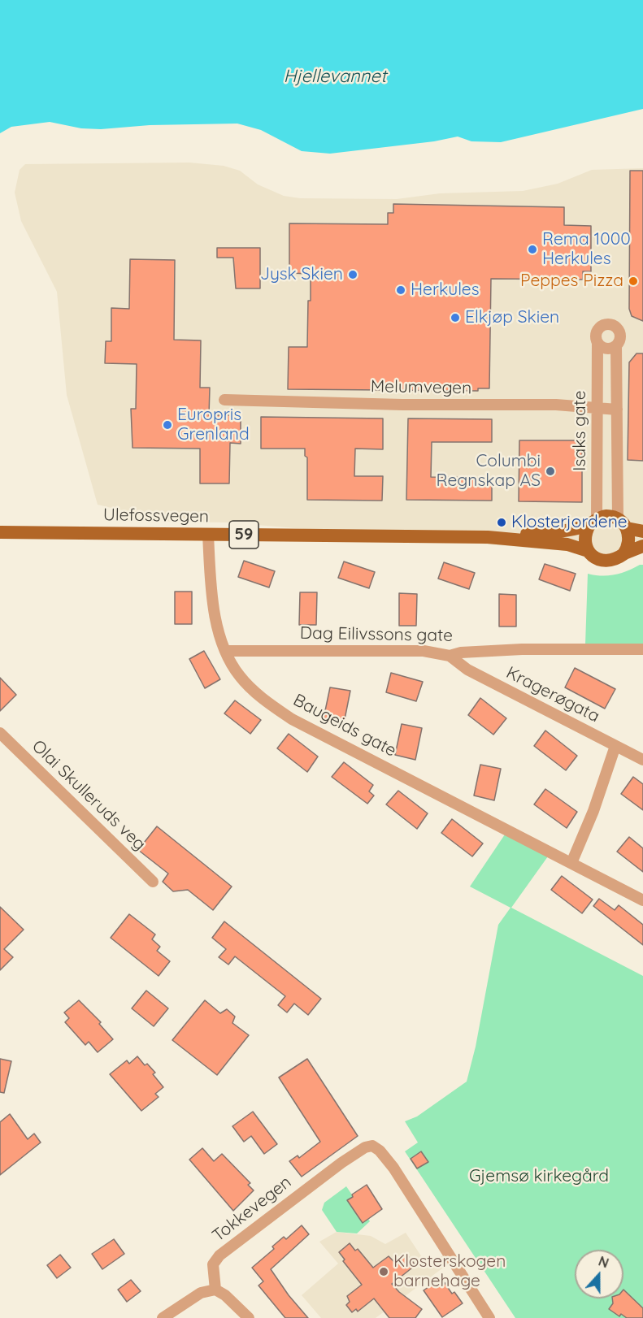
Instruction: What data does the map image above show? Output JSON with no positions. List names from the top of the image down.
{
  "streets": {
    "main road": ["Ulefossvegen", "59"],
    "street": [
      "Melumvegen",
      "Isaks gate",
      "Dag Eilivssons gate",
      "Kragerøgata",
      "Baugeids gate",
      "Olai Skulleruds veg",
      "Tokkevegen"
    ]
  },
  "crossings": [
    ["Melumvegen", "Isaks gate"],
    ["Isaks gate", "Ulefossvegen"],
    ["Isaks gate", "59"],
    ["Ulefossvegen", "59"],
    ["Ulefossvegen", "Baugeids gate"],
    ["Dag Eilivssons gate", "Kragerøgata"],
    ["Dag Eilivssons gate", "Baugeids gate"]
  ],
  "water": ["Hjellevannet"],
  "parks": ["Gjemsø kirkegård"],
  "places": [
    "Rema 1000 Herkules",
    "Jysk Skien",
    "Peppes Pizza",
    "Herkules",
    "Elkjøp Skien",
    "Europris Grenland",
    "Columbi Regnskap AS",
    "Klosterjordene",
    "Klosterskogen barnehage"
  ],
  "north": "top"
}
